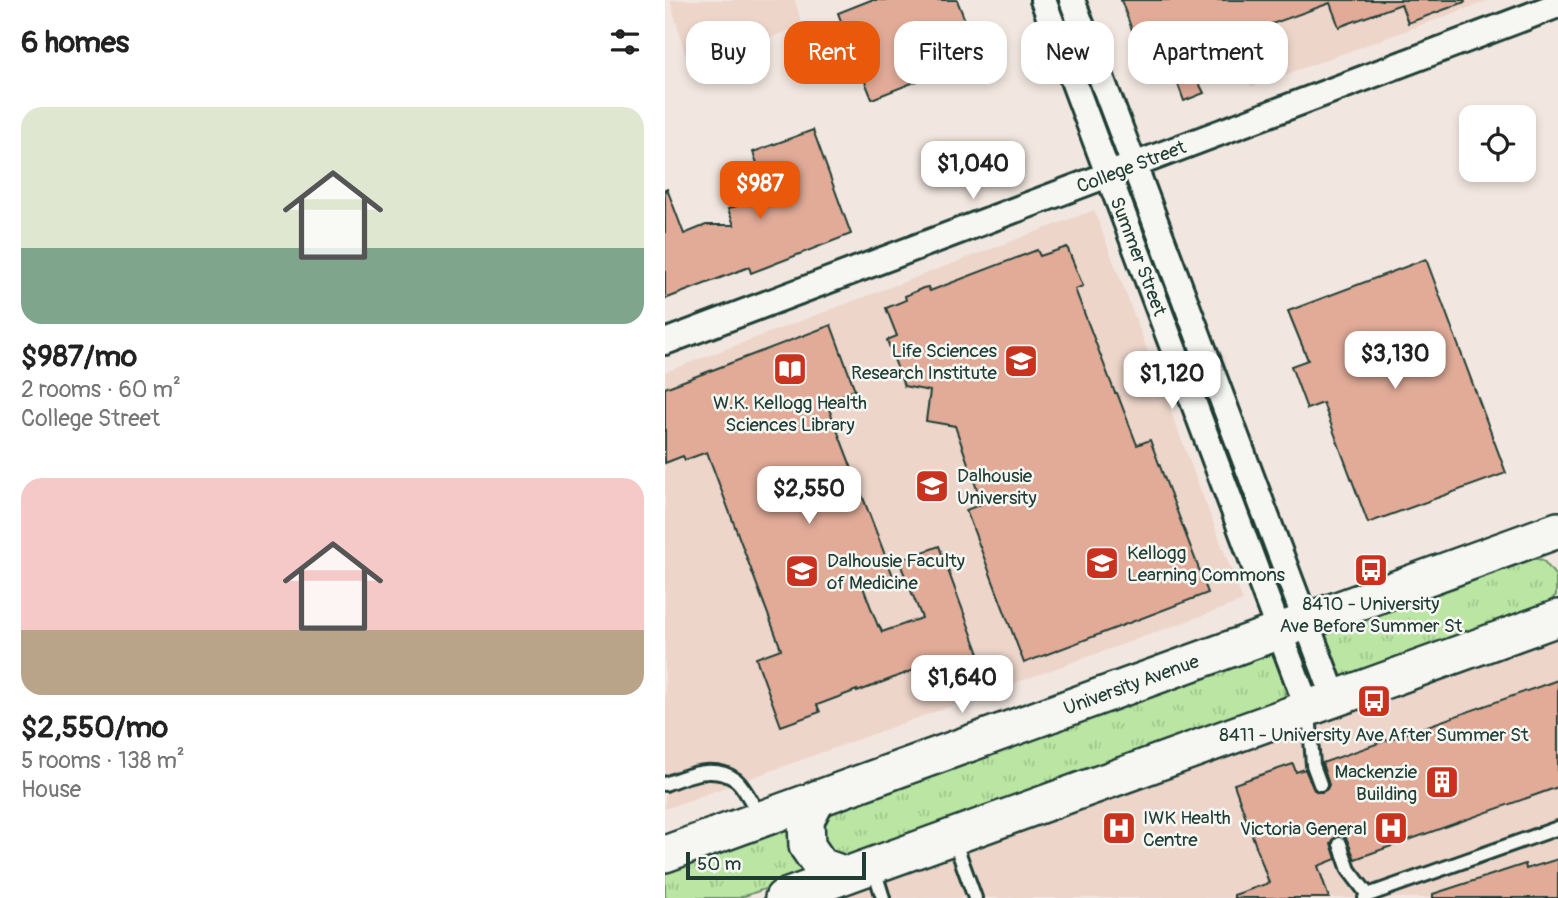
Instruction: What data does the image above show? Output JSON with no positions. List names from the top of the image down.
{
  "streets": {
    "street": ["College Street", "Summer Street", "University Avenue"]
  },
  "crossings": [
    ["College Street", "Summer Street"],
    ["Summer Street", "University Avenue"]
  ],
  "places": {
    "school or university": [
      "Life Sciences Research Institute",
      "Dalhousie University",
      "Kellogg Learning Commons",
      "Dalhousie Faculty of Medicine"
    ],
    "library": ["W.K. Kellogg Health Sciences Library"],
    "bus stop": ["8410 - University Ave Before Summer St", "8411 - University Ave After Summer St"],
    "building": ["Mackenzie Building"],
    "hospital": ["IWK Health Centre", "Victoria General"]
  },
  "scale_bar": "50 m",
  "page": {
    "heading": "6 homes",
    "chip": [
      "Buy",
      "Rent",
      "Filters",
      "New",
      "Apartment"
    ],
    "list": [
      {
        "name": "$987/mo",
        "note": "2 rooms · 60 m² · College Street"
      },
      {
        "name": "$2,550/mo",
        "note": "5 rooms · 138 m² · House"
      }
    ],
    "price": [
      "$1,040",
      "$987",
      "$3,130",
      "$1,120",
      "$2,550",
      "$1,640"
    ],
    "scale": "50 m"
  }
}
